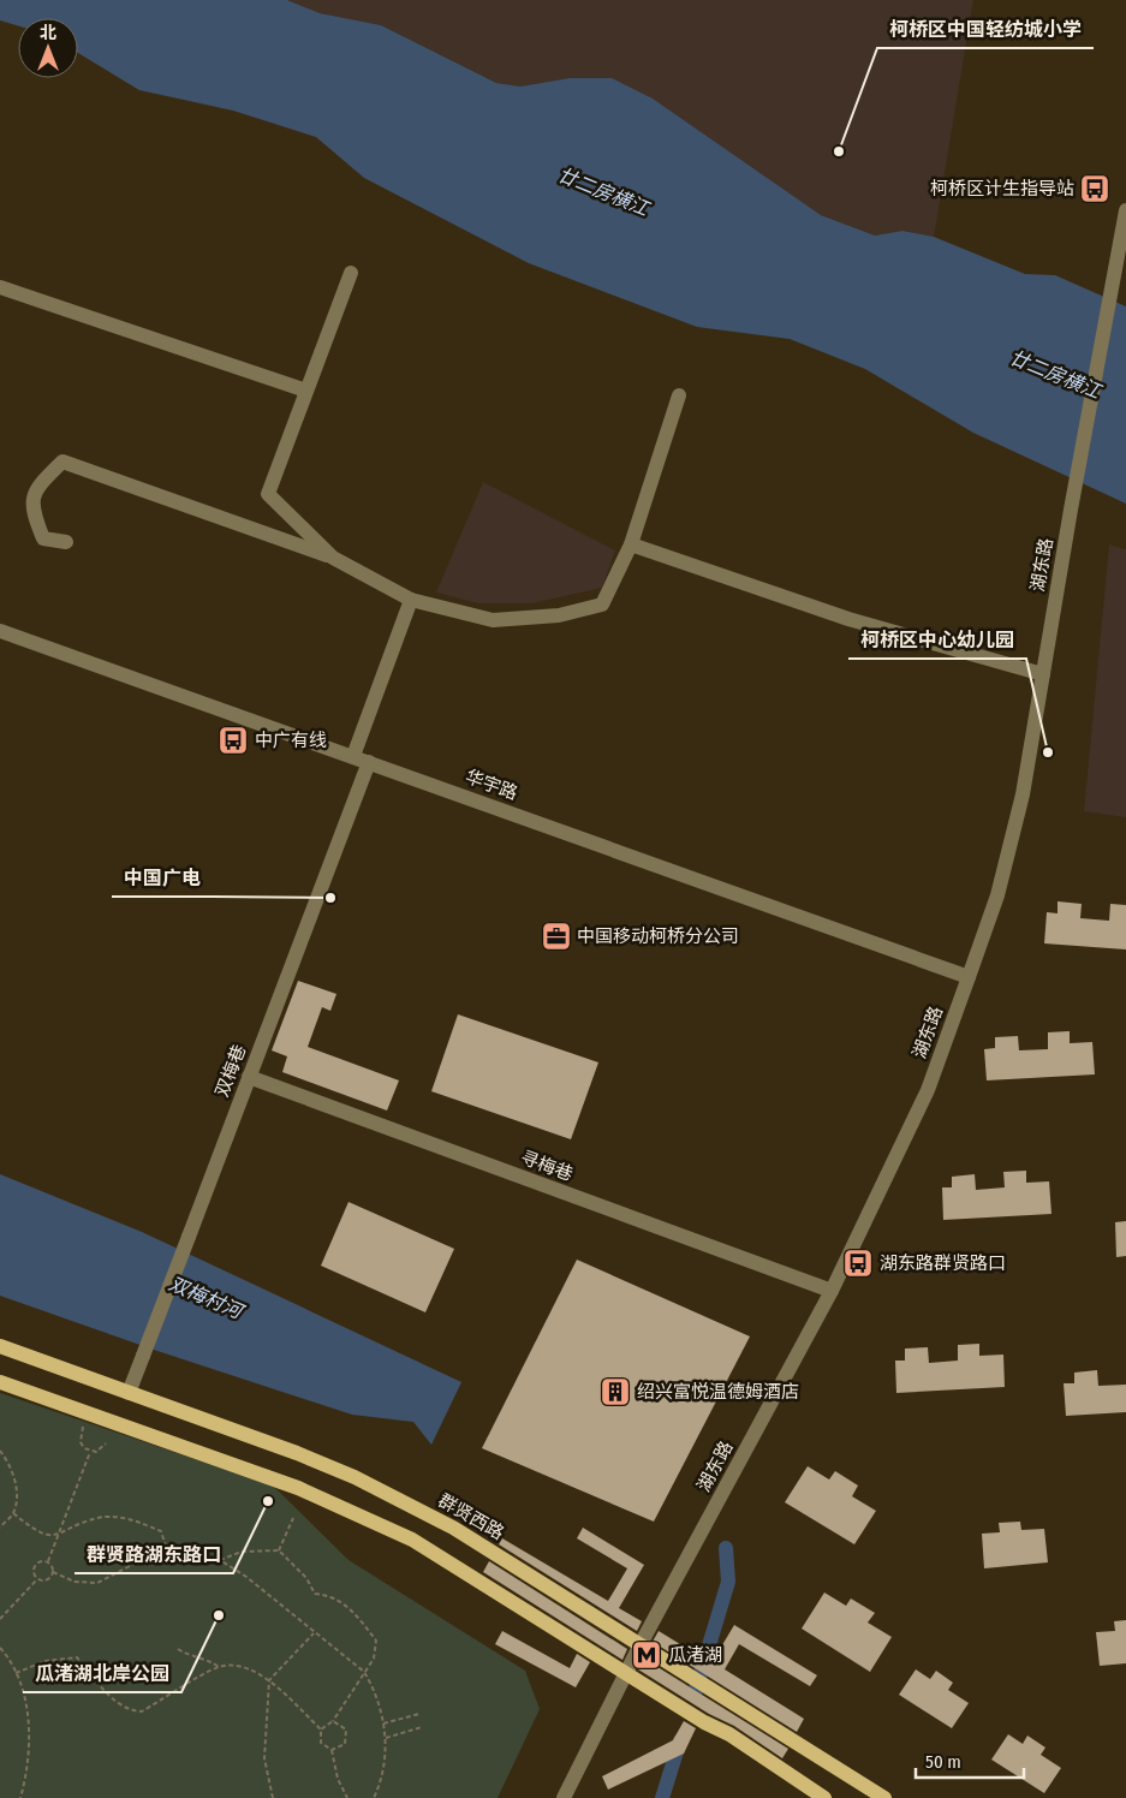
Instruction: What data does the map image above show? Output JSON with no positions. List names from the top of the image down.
{
  "streets": {
    "main road": ["群贤西路"],
    "street": [
      "湖东路",
      "华宇路",
      "双梅巷",
      "寻梅巷"
    ]
  },
  "crossings": [
    ["湖东路", "华宇路"],
    ["湖东路", "寻梅巷"],
    ["湖东路", "群贤西路"],
    ["华宇路", "双梅巷"],
    ["双梅巷", "寻梅巷"],
    ["双梅巷", "群贤西路"]
  ],
  "water": ["廿二房横江", "双梅村河"],
  "places": {
    "other": [
      "柯桥区中国轻纺城小学",
      "柯桥区中心幼儿园",
      "中国广电",
      "群贤路湖东路口",
      "瓜渚湖北岸公园"
    ],
    "bus stop": ["柯桥区计生指导站", "中广有线", "湖东路群贤路口"],
    "office": ["中国移动柯桥分公司"],
    "building": ["绍兴富悦温德姆酒店"],
    "metro station": ["瓜渚湖"]
  },
  "scale_bar": "50 m",
  "north": "top"
}
